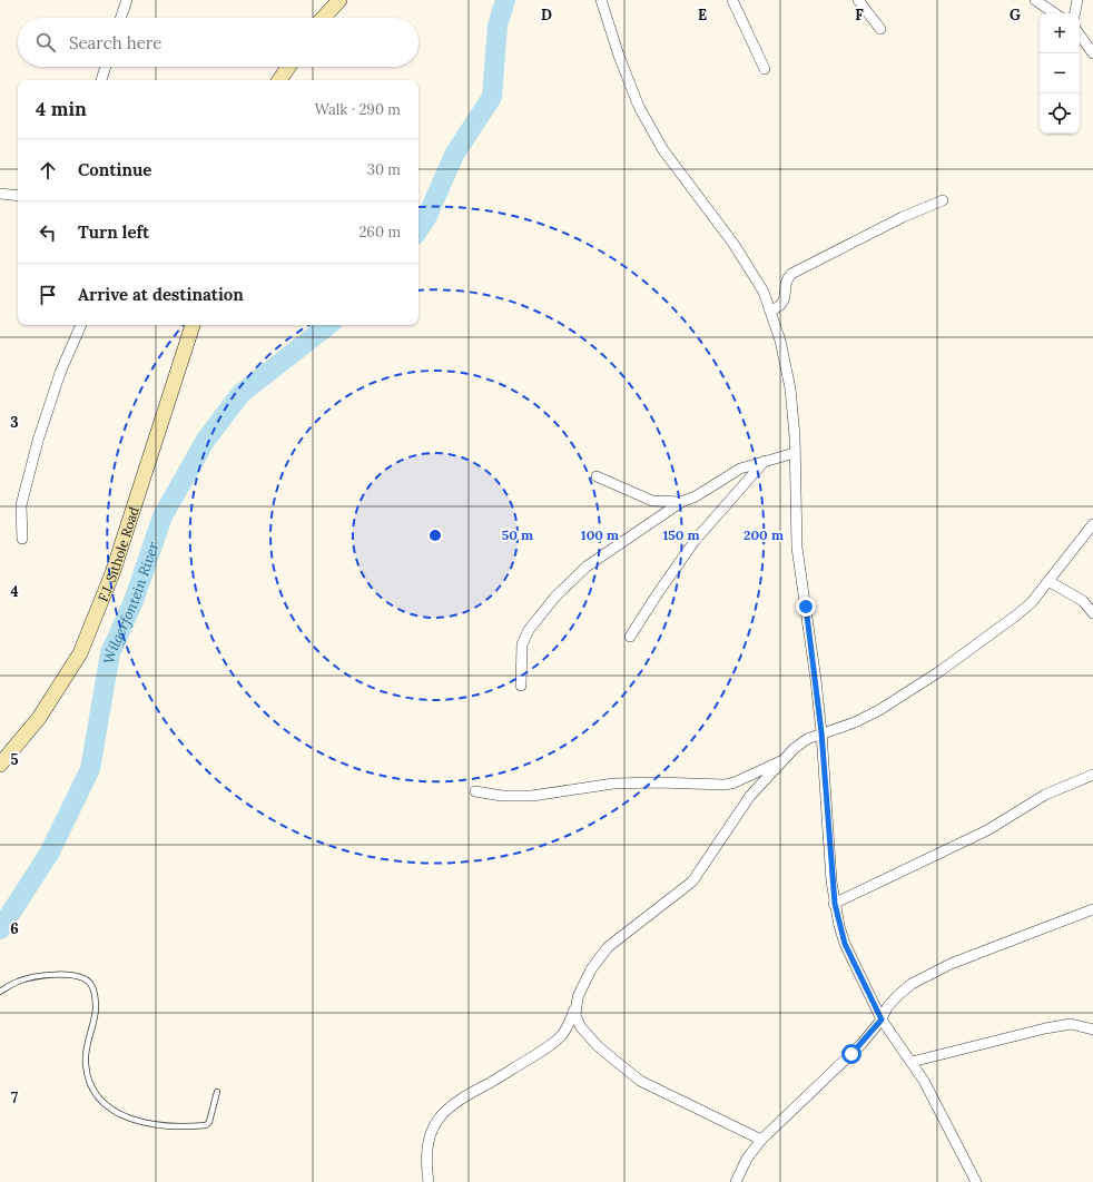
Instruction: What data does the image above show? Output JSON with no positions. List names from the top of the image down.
{
  "streets": {
    "street": ["F.J. Sithole Road"]
  },
  "water": ["Wilgerfontein River"],
  "page": {
    "map_buttons": ["+", "−"],
    "search": "Search here",
    "heading": ["4 min", "Walk · 290 m"],
    "list": [
      ["Continue", "30 m"],
      ["Turn left", "260 m"],
      "Arrive at destination"
    ]
  },
  "grid": {
    "columns": [
      "D",
      "E",
      "F",
      "G"
    ],
    "rows": [
      "3",
      "4",
      "5",
      "6",
      "7"
    ]
  },
  "rings": [
    "50 m",
    "100 m",
    "150 m",
    "200 m"
  ]
}
